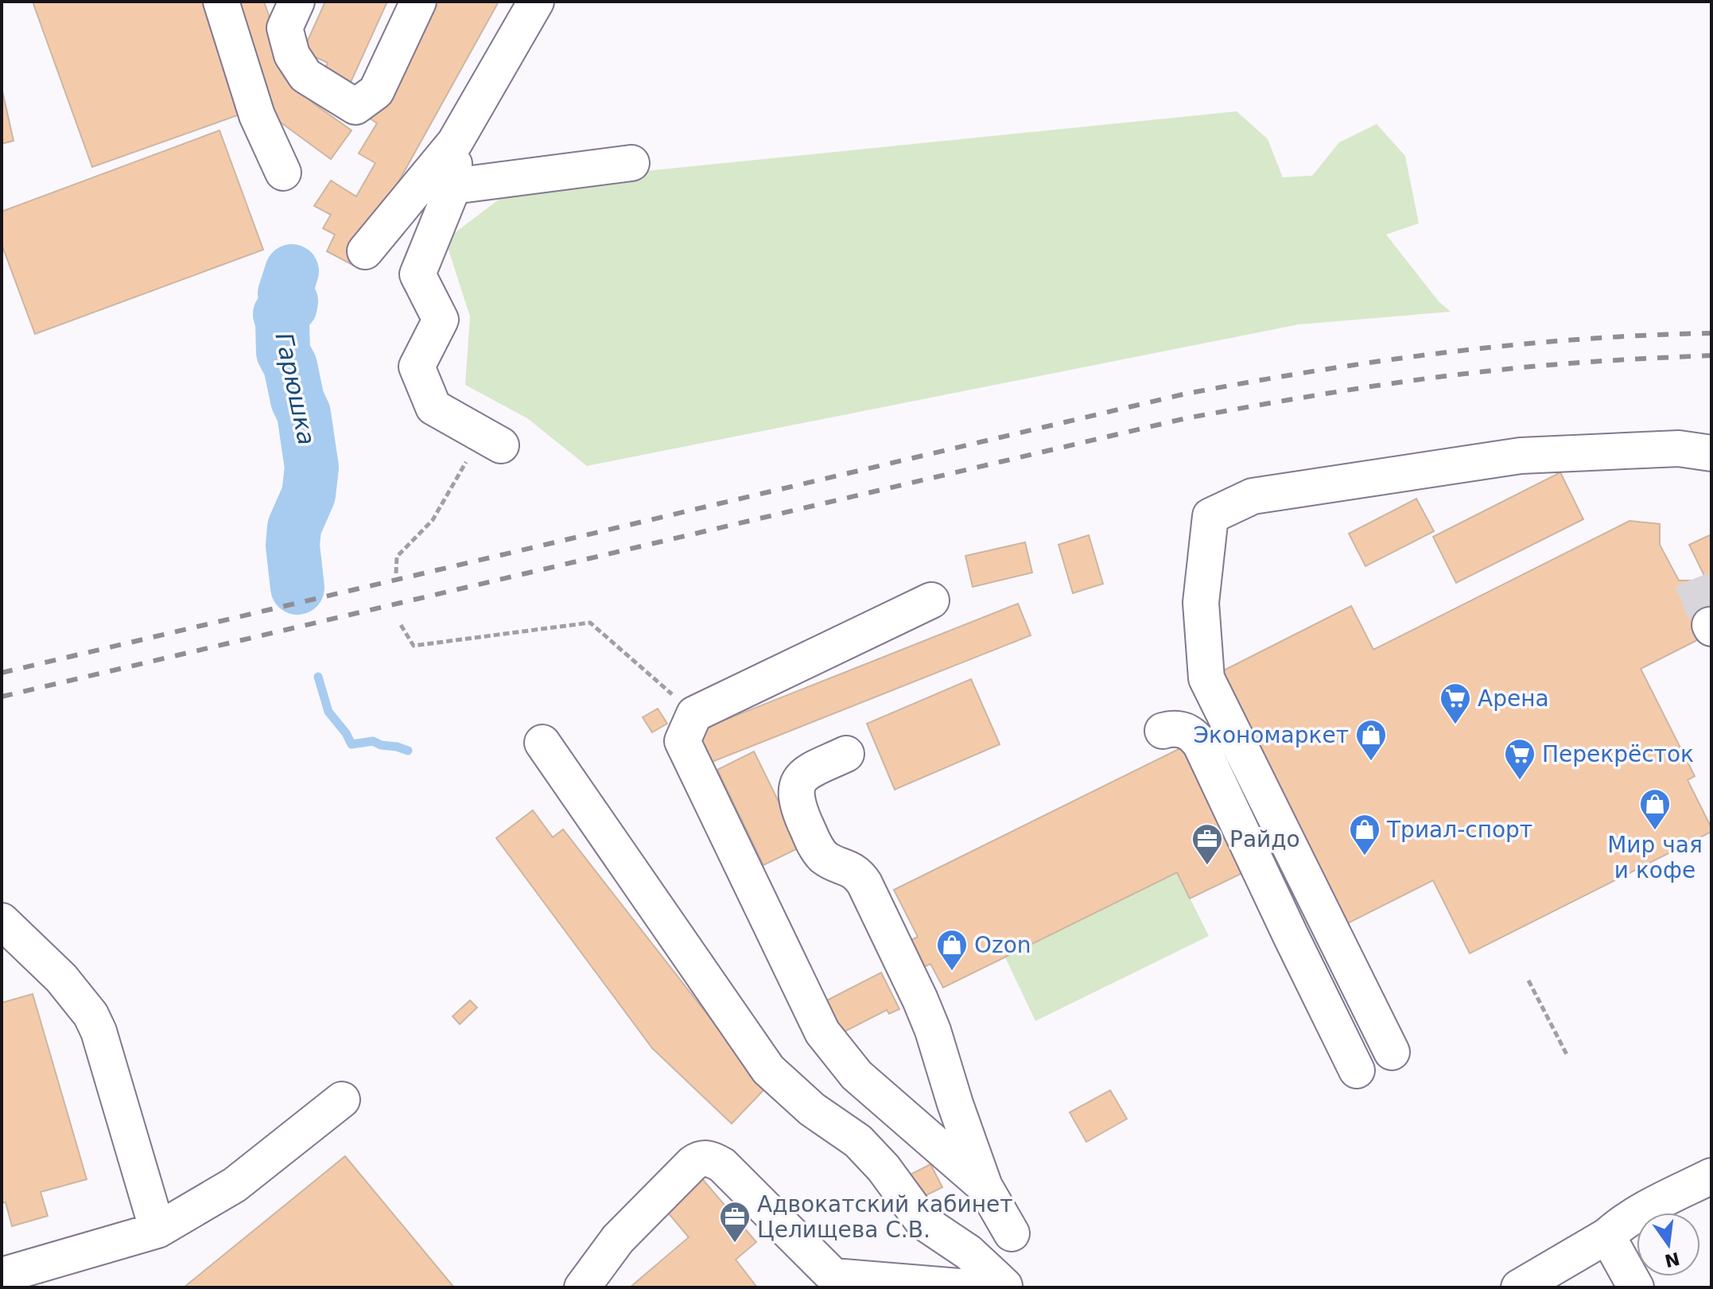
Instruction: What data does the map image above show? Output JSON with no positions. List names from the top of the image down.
{
  "water": ["Гарюшка"],
  "places": {
    "supermarket": ["Арена", "Перекрёсток"],
    "shop": [
      "Экономаркет",
      "Мир чая и кофе",
      "Триал-спорт",
      "Ozon"
    ],
    "office": ["Райдо", "Адвокатский кабинет Целищева С.В."]
  },
  "north": "bottom"
}
